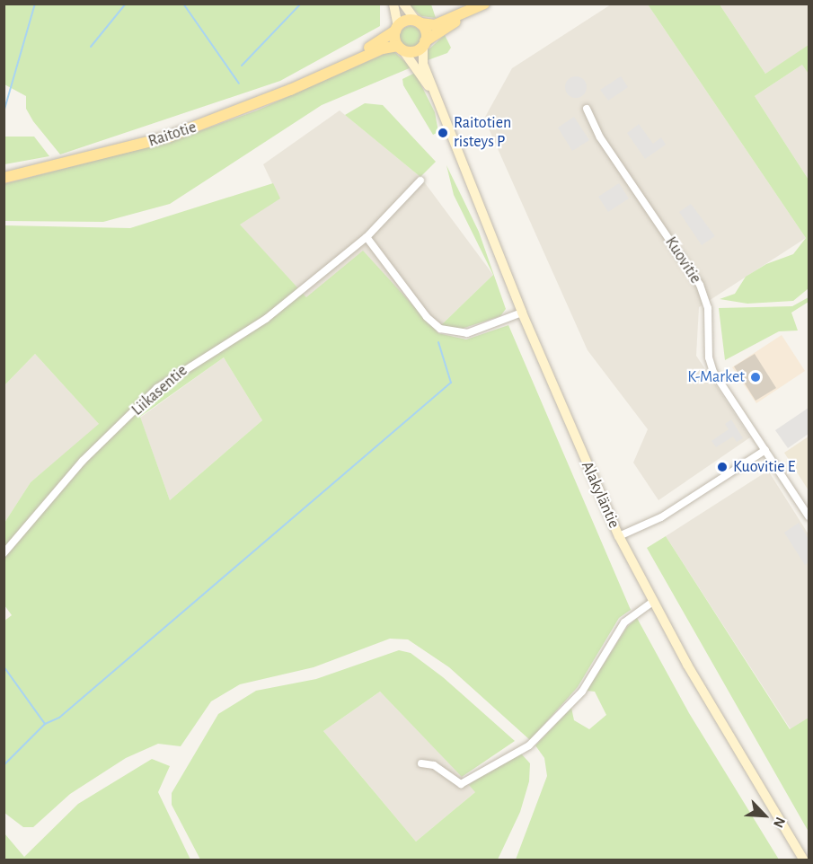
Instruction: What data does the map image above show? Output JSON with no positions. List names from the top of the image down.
{
  "streets": {
    "main road": ["Raitotie", "Alakyläntie"],
    "street": ["Kuovitie", "Liikasentie"]
  },
  "crossings": [
    ["Raitotie", "Alakyläntie"]
  ],
  "places": ["Raitotien risteys P", "K-Market", "Kuovitie E"],
  "north": "bottom right"
}
